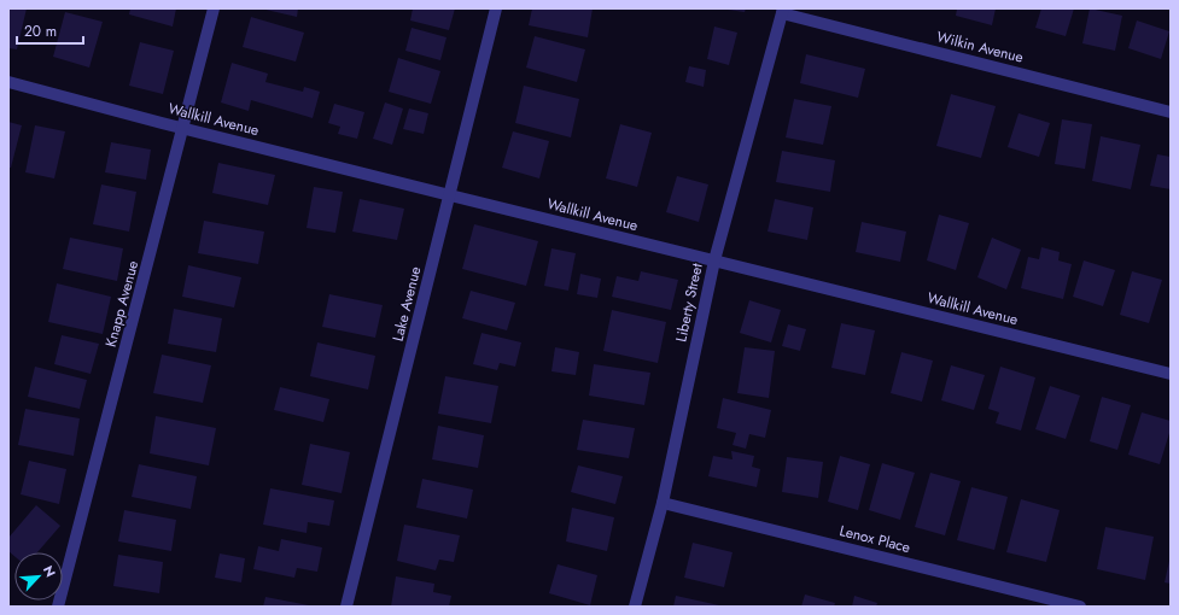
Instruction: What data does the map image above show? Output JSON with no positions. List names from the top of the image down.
{
  "streets": {
    "street": [
      "Wilkin Avenue",
      "Wallkill Avenue",
      "Liberty Street",
      "Knapp Avenue",
      "Lake Avenue",
      "Lenox Place"
    ]
  },
  "crossings": [
    ["Wilkin Avenue", "Liberty Street"],
    ["Wallkill Avenue", "Liberty Street"],
    ["Wallkill Avenue", "Knapp Avenue"],
    ["Wallkill Avenue", "Lake Avenue"],
    ["Liberty Street", "Lenox Place"]
  ],
  "scale_bar": "20 m",
  "north": "top right"
}
